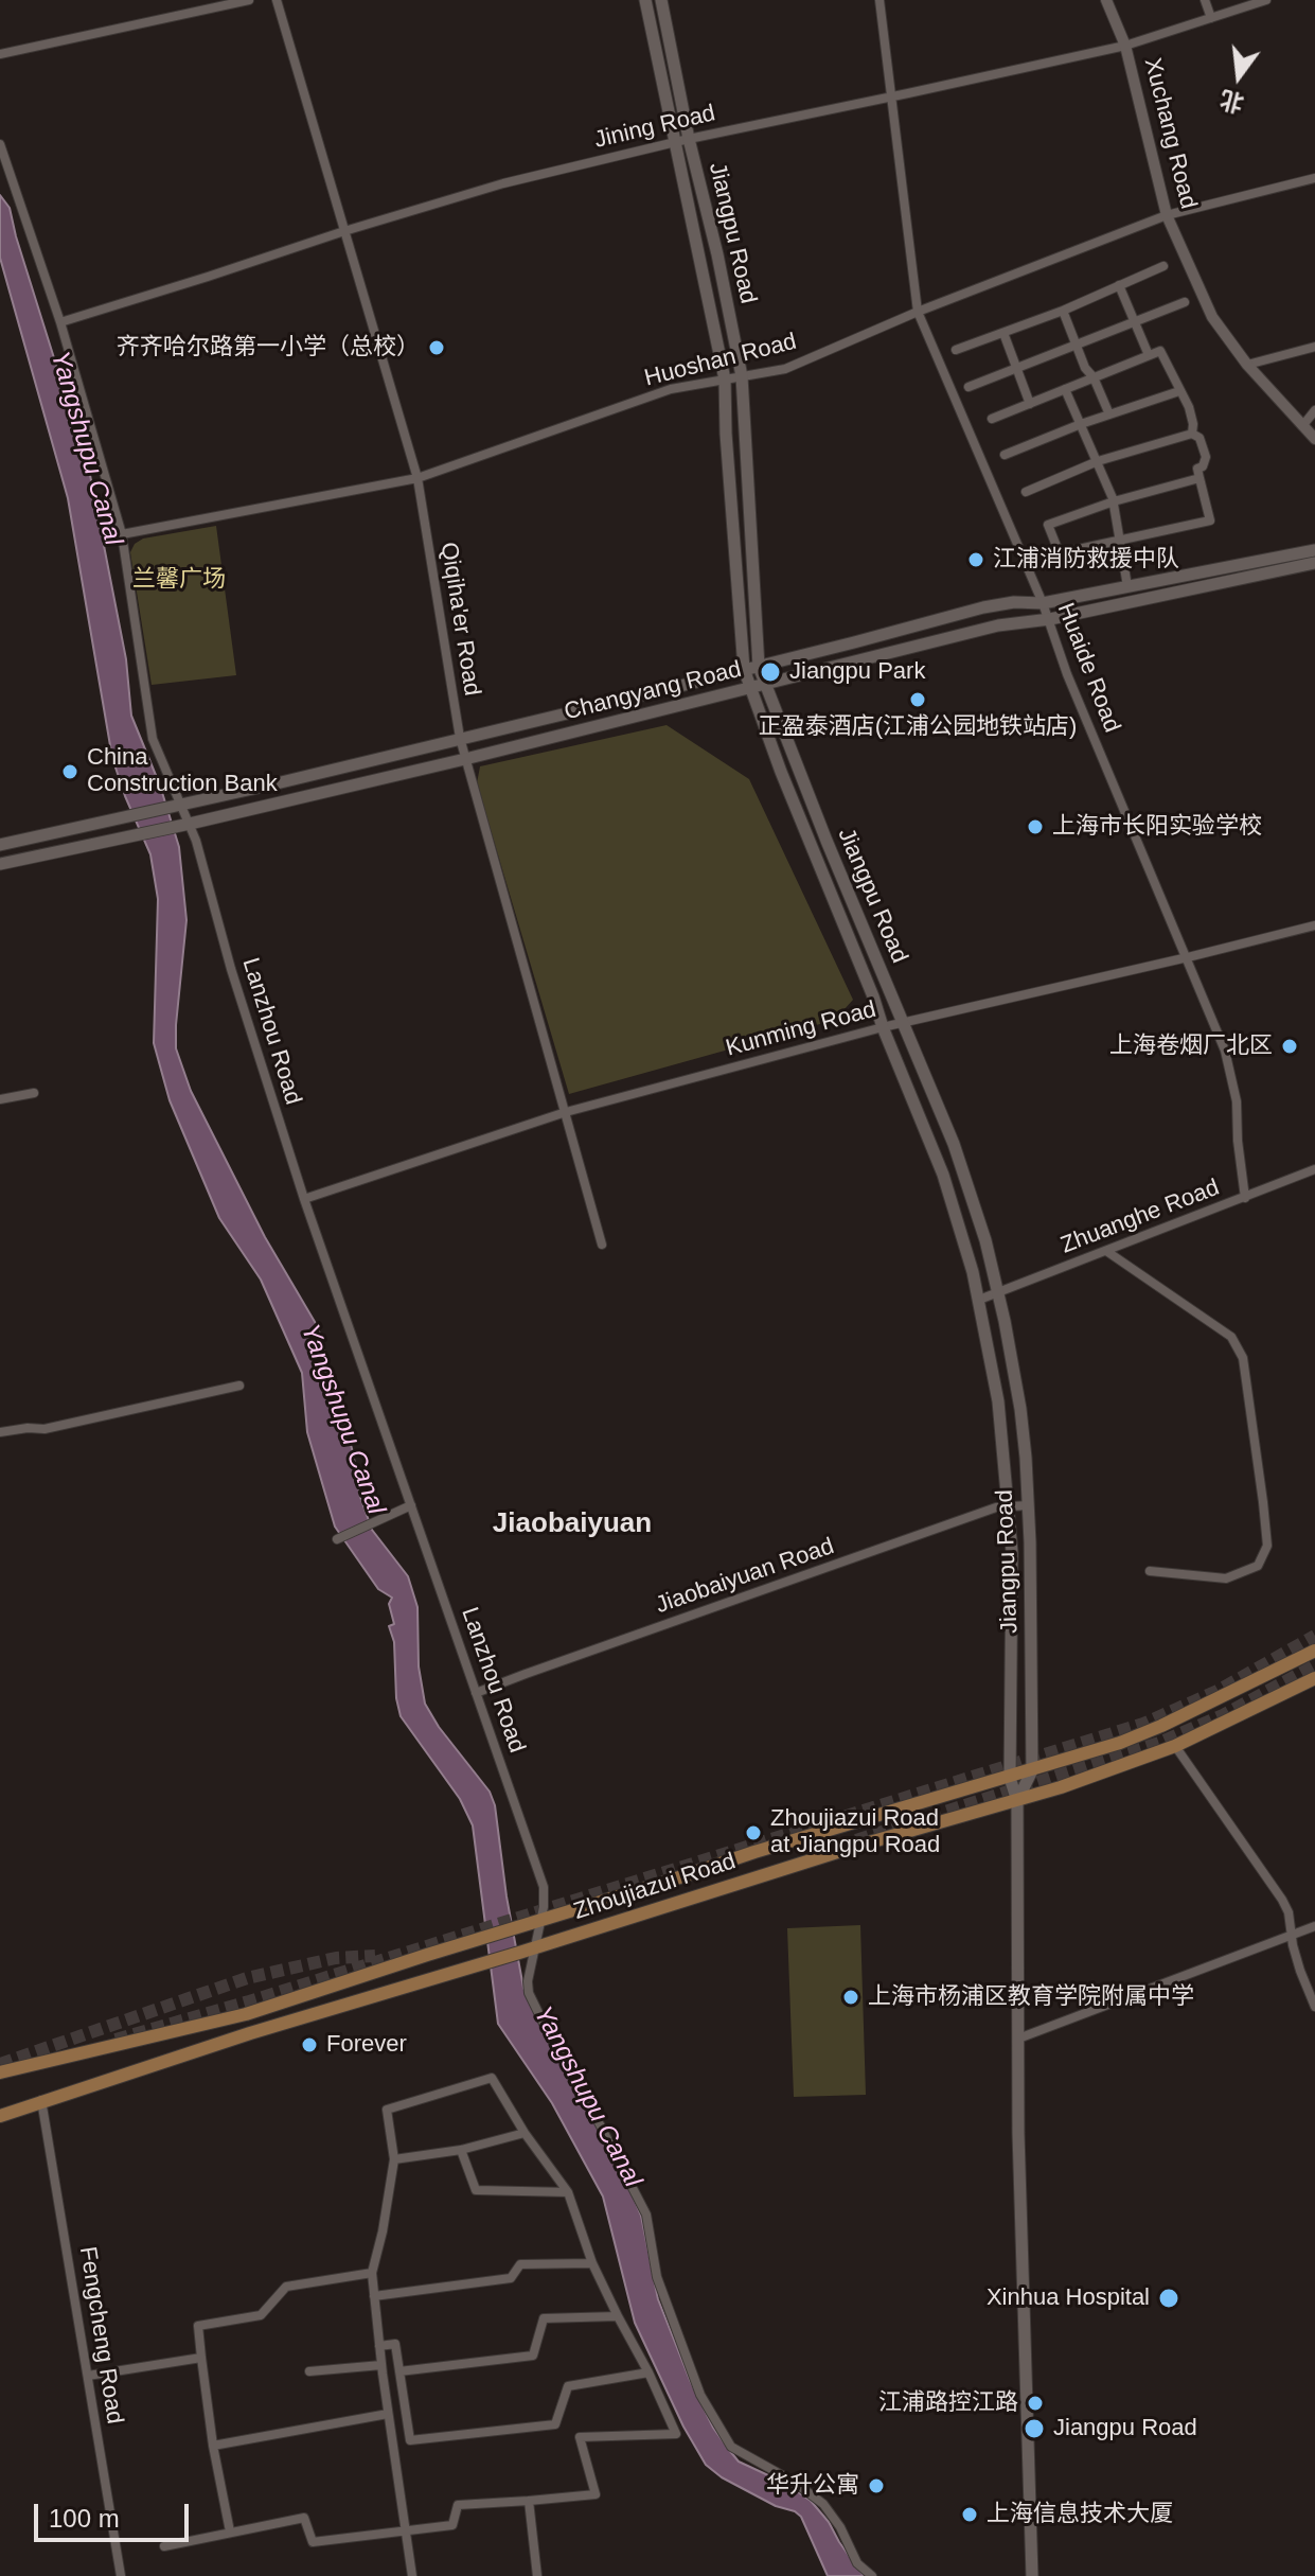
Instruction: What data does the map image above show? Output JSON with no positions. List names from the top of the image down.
{
  "streets": {
    "main road": ["Jiangpu Road", "Changyang Road", "Zhoujiazui Road"],
    "street": [
      "Jining Road",
      "Xuchang Road",
      "Huoshan Road",
      "Qiqiha'er Road",
      "Huaide Road",
      "Kunming Road",
      "Lanzhou Road",
      "Zhuanghe Road",
      "Jiaobaiyuan Road",
      "Fengcheng Road"
    ]
  },
  "crossings": [
    ["Jining Road", "Xuchang Road"],
    ["Jining Road", "Jiangpu Road"],
    ["Jining Road", "Qiqiha'er Road"],
    ["Jining Road", "Huaide Road"],
    ["Jining Road", "Lanzhou Road"],
    ["Xuchang Road", "Huoshan Road"],
    ["Jiangpu Road", "Huoshan Road"],
    ["Jiangpu Road", "Changyang Road"],
    ["Jiangpu Road", "Kunming Road"],
    ["Jiangpu Road", "Zhuanghe Road"],
    ["Jiangpu Road", "Jiaobaiyuan Road"],
    ["Jiangpu Road", "Zhoujiazui Road"],
    ["Huoshan Road", "Qiqiha'er Road"],
    ["Huoshan Road", "Huaide Road"],
    ["Huoshan Road", "Lanzhou Road"],
    ["Qiqiha'er Road", "Changyang Road"],
    ["Qiqiha'er Road", "Kunming Road"],
    ["Huaide Road", "Changyang Road"],
    ["Huaide Road", "Kunming Road"],
    ["Huaide Road", "Zhuanghe Road"],
    ["Changyang Road", "Lanzhou Road"],
    ["Kunming Road", "Lanzhou Road"],
    ["Lanzhou Road", "Jiaobaiyuan Road"],
    ["Lanzhou Road", "Zhoujiazui Road"],
    ["Zhoujiazui Road", "Fengcheng Road"]
  ],
  "districts": ["Jiaobaiyuan"],
  "water": ["Yangshupu Canal"],
  "parks": ["兰馨广场"],
  "places": [
    "齐齐哈尔路第一小学（总校）",
    "江浦消防救援中队",
    "Jiangpu Park",
    "正盈泰酒店(江浦公园地铁站店)",
    "China Construction Bank",
    "上海市长阳实验学校",
    "上海卷烟厂北区",
    "Zhoujiazui Road at Jiangpu Road",
    "上海市杨浦区教育学院附属中学",
    "Forever",
    "Xinhua Hospital",
    "江浦路控江路",
    "Jiangpu Road",
    "华升公寓",
    "上海信息技术大厦"
  ],
  "scale_bar": "100 m",
  "north": "bottom"
}
